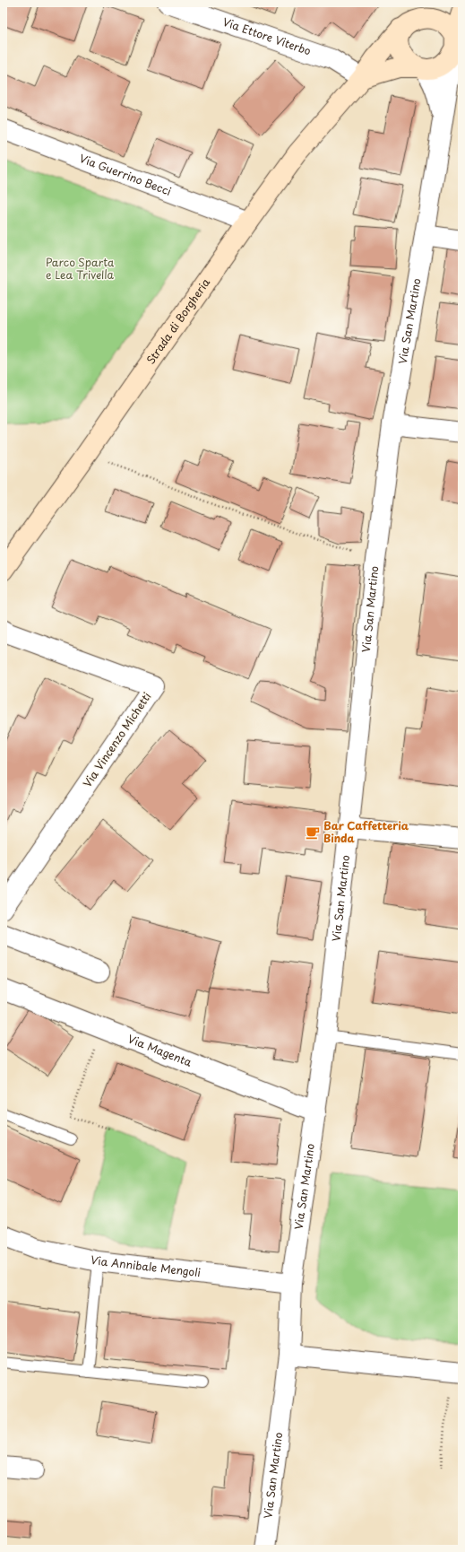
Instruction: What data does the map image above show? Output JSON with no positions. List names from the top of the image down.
{
  "streets": {
    "street": [
      "Via Ettore Viterbo",
      "Via Guerrino Becci",
      "Strada di Borgheria",
      "Via San Martino",
      "Via Vincenzo Michetti",
      "Via Magenta",
      "Via Annibale Mengoli"
    ]
  },
  "crossings": [
    ["Via Ettore Viterbo", "Strada di Borgheria"],
    ["Via Guerrino Becci", "Strada di Borgheria"],
    ["Strada di Borgheria", "Via San Martino"],
    ["Via San Martino", "Via Magenta"],
    ["Via San Martino", "Via Annibale Mengoli"]
  ],
  "parks": ["Parco Sparta e Lea Trivella"],
  "places": {
    "cafe": ["Bar Caffetteria Binda"]
  }
}
